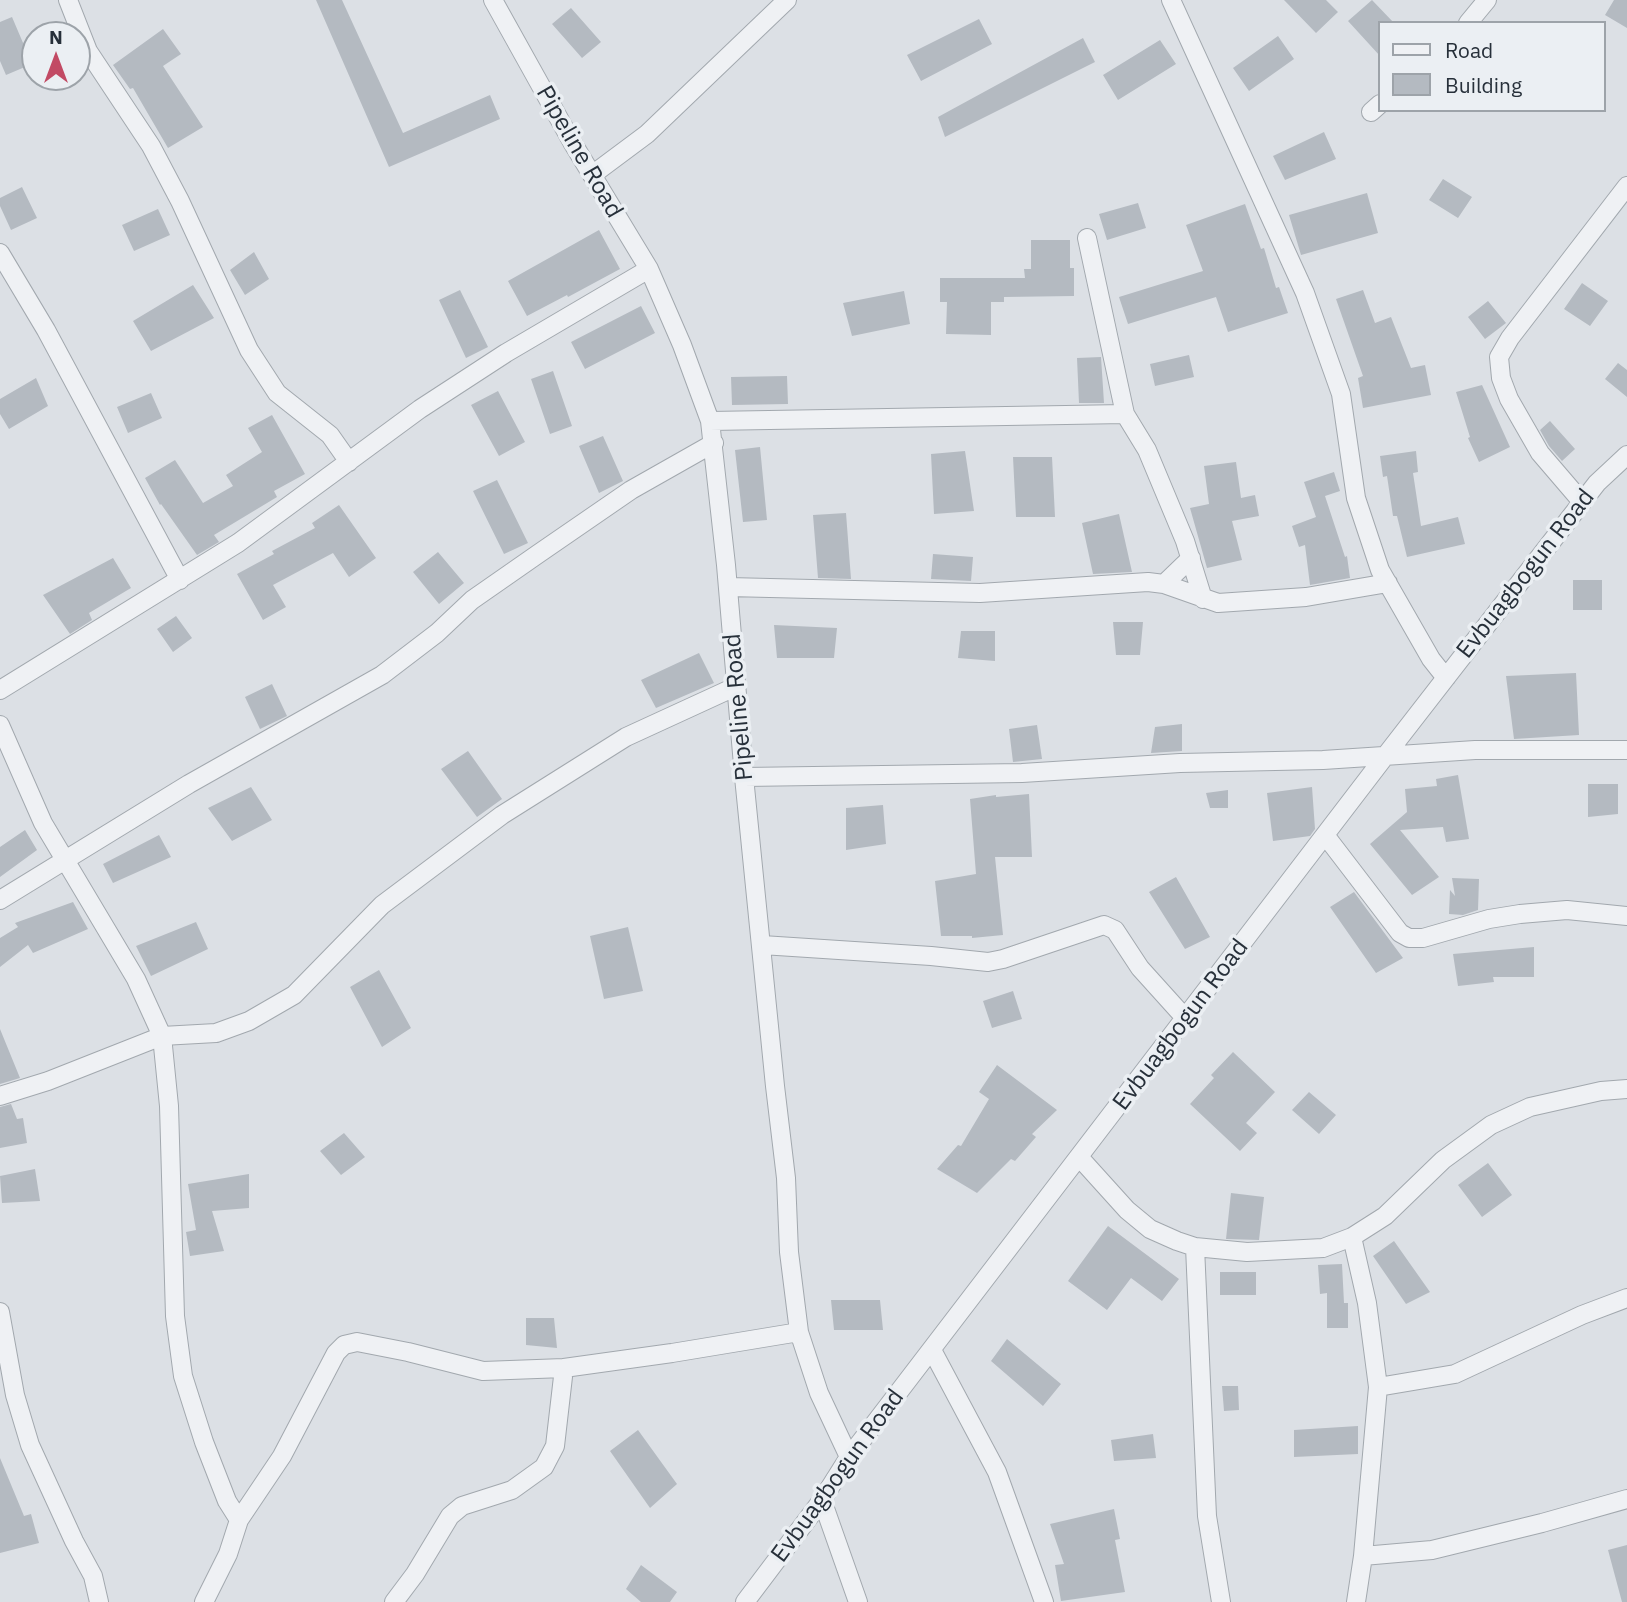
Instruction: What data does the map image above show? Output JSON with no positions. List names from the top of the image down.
{
  "streets": {
    "street": ["Pipeline Road", "Evbuagbogun Road"]
  },
  "crossings": [
    ["Pipeline Road", "Evbuagbogun Road"]
  ],
  "legend": ["Road", "Building"],
  "north": "top"
}
